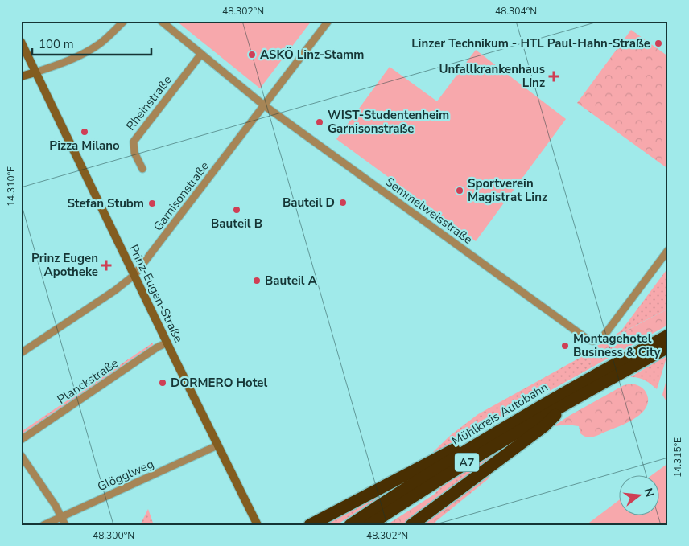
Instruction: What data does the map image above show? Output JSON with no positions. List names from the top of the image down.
{
  "streets": {
    "highway": ["Mühlkreis Autobahn", "A7"],
    "main road": ["Prinz-Eugen-Straße"],
    "street": [
      "Rheinstraße",
      "Garnisonstraße",
      "Semmelweisstraße",
      "Planckstraße",
      "Glögglweg"
    ]
  },
  "crossings": [
    ["Rheinstraße", "Semmelweisstraße"],
    ["Garnisonstraße", "Semmelweisstraße"],
    ["Garnisonstraße", "Prinz-Eugen-Straße"],
    ["Prinz-Eugen-Straße", "Planckstraße"],
    ["Prinz-Eugen-Straße", "Glögglweg"]
  ],
  "places": {
    "other": [
      "Linzer Technikum - HTL Paul-Hahn-Straße",
      "ASKÖ Linz-Stamm",
      "WIST-Studentenheim Garnisonstraße",
      "Pizza Milano",
      "Sportverein Magistrat Linz",
      "Bauteil D",
      "Stefan Stubm",
      "Bauteil B",
      "Bauteil A",
      "Montagehotel Business & City",
      "DORMERO Hotel"
    ],
    "health": ["Unfallkrankenhaus Linz", "Prinz Eugen Apotheke"]
  },
  "scale_bar": "100 m",
  "north": "right",
  "coordinates": [
    "48.302°N",
    "48.304°N",
    "14.310°E",
    "14.315°E",
    "48.300°N"
  ]
}
